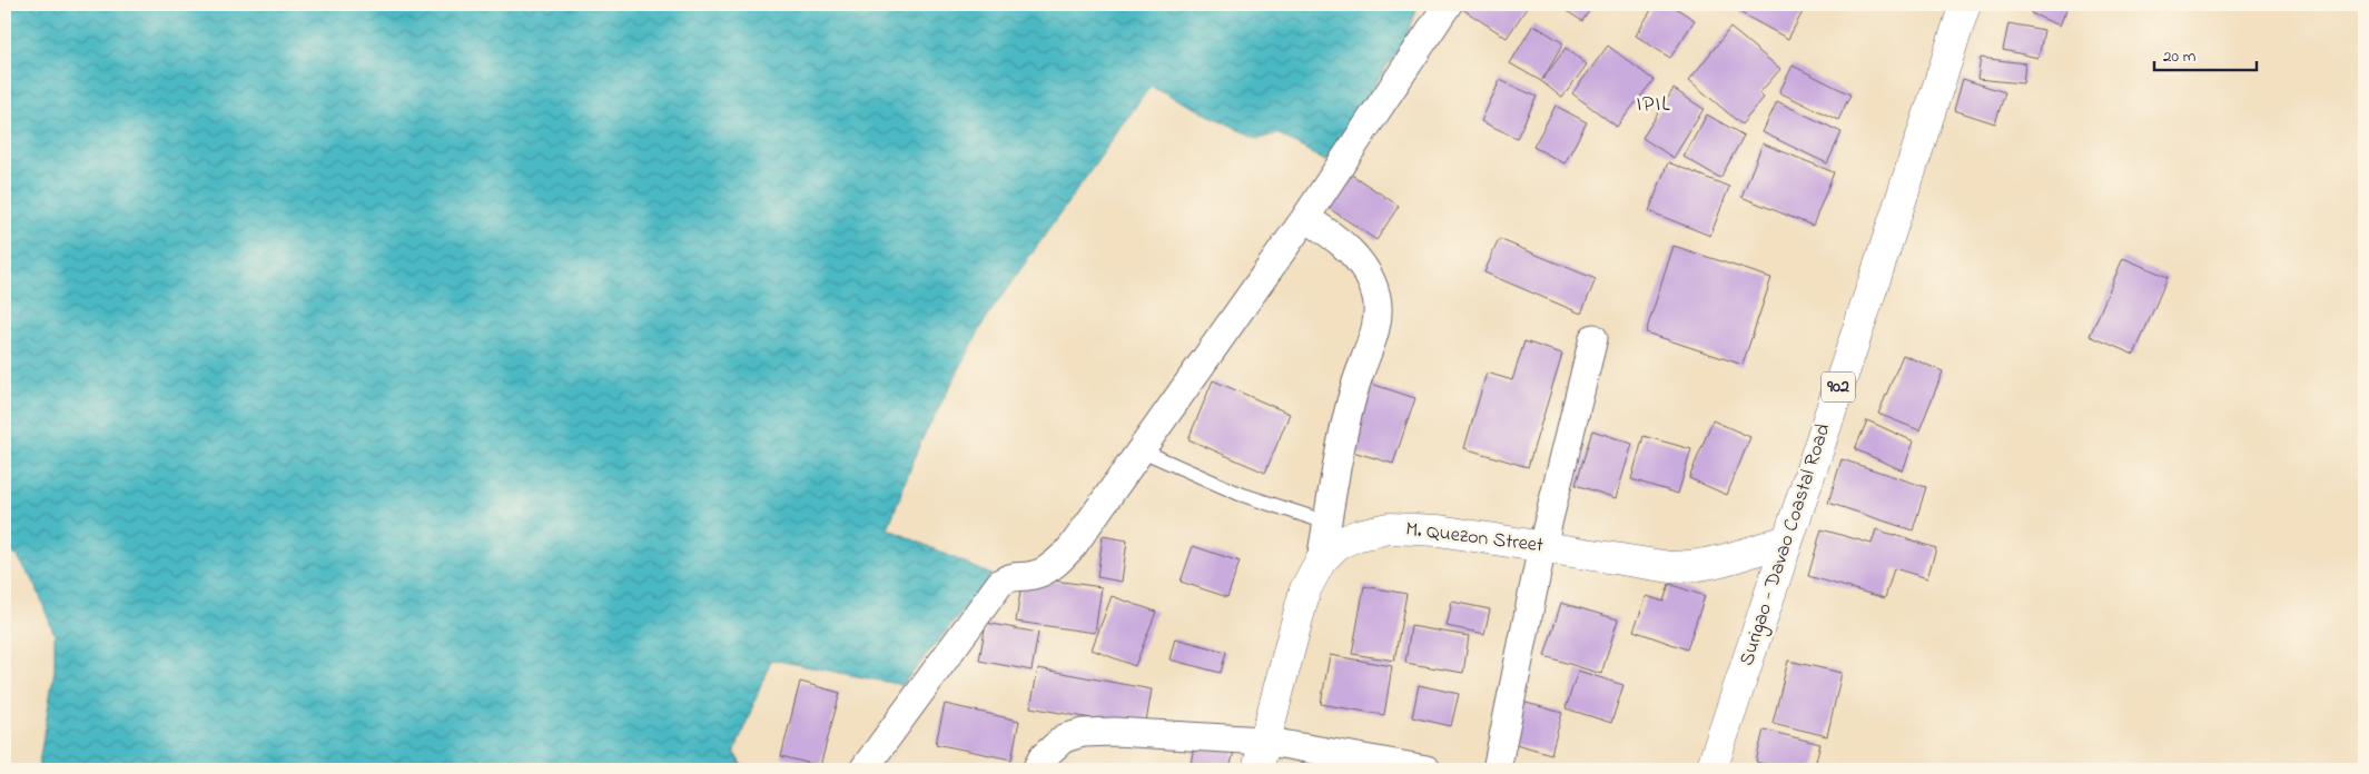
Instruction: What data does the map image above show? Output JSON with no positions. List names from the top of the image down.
{
  "streets": {
    "main road": ["902", "M. Quezon Street", "Surigao - Davao Coastal Road"]
  },
  "crossings": [
    ["M. Quezon Street", "Surigao - Davao Coastal Road"]
  ],
  "districts": ["IPIL"],
  "scale_bar": "20 m"
}
